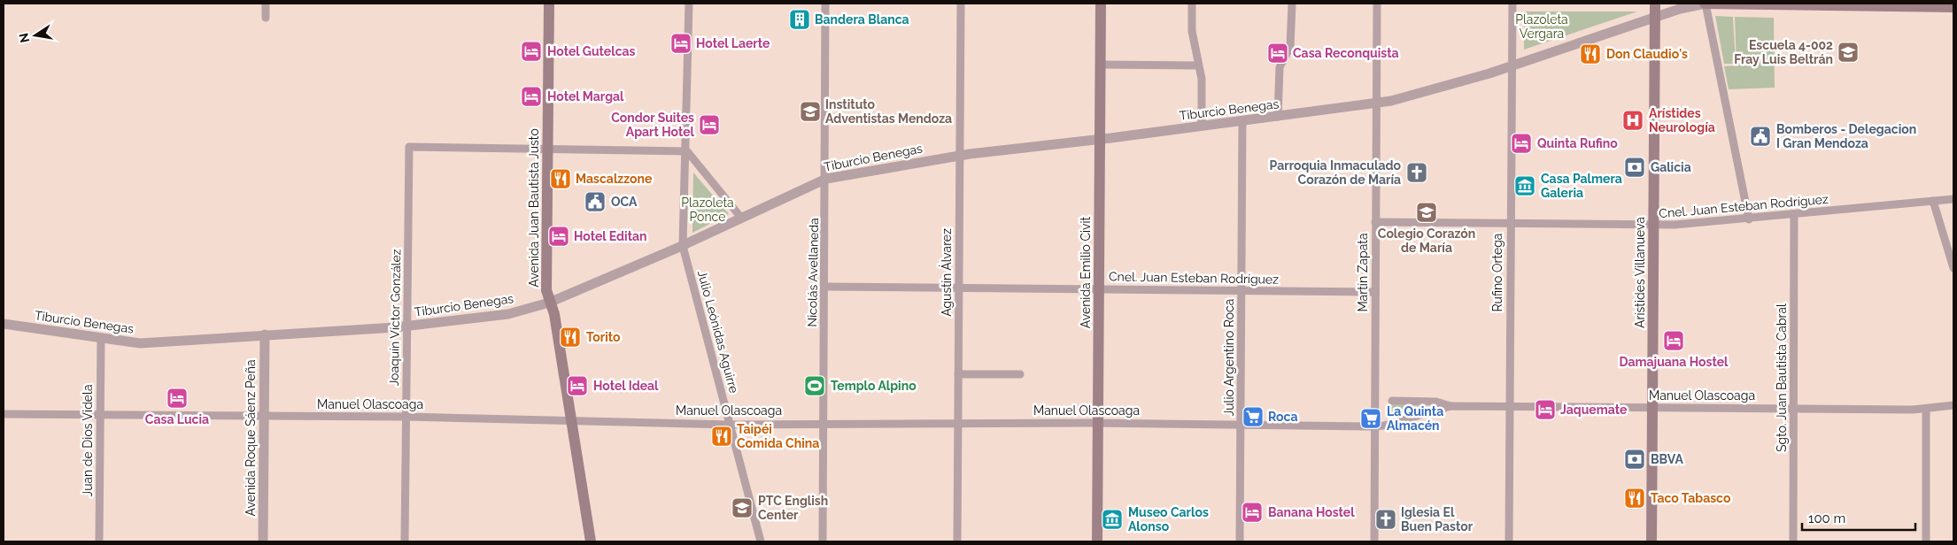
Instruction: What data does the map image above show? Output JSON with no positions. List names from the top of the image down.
{
  "streets": {
    "main road": ["Avenida Juan Bautista Justo", "Avenida Emilio Civit", "Arístides Villanueva"],
    "street": [
      "Tiburcio Benegas",
      "Cnel. Juan Esteban Rodríguez",
      "Nicolás Avellaneda",
      "Agustín Álvarez",
      "Martín Zapata",
      "Rufino Ortega",
      "Joaquín Víctor González",
      "Julio Leónidas Aguirre",
      "Julio Argentino Roca",
      "Sgto. Juan Bautista Cabral",
      "Manuel Olascoaga",
      "Avenida Roque Sáenz Peña",
      "Juan de Dios Videla"
    ]
  },
  "crossings": [
    ["Tiburcio Benegas", "Avenida Juan Bautista Justo"],
    ["Tiburcio Benegas", "Nicolás Avellaneda"],
    ["Tiburcio Benegas", "Agustín Álvarez"],
    ["Tiburcio Benegas", "Avenida Emilio Civit"],
    ["Tiburcio Benegas", "Martín Zapata"],
    ["Tiburcio Benegas", "Rufino Ortega"],
    ["Tiburcio Benegas", "Arístides Villanueva"],
    ["Tiburcio Benegas", "Joaquín Víctor González"],
    ["Tiburcio Benegas", "Julio Leónidas Aguirre"],
    ["Tiburcio Benegas", "Julio Argentino Roca"],
    ["Tiburcio Benegas", "Avenida Roque Sáenz Peña"],
    ["Tiburcio Benegas", "Juan de Dios Videla"],
    ["Cnel. Juan Esteban Rodríguez", "Nicolás Avellaneda"],
    ["Cnel. Juan Esteban Rodríguez", "Agustín Álvarez"],
    ["Cnel. Juan Esteban Rodríguez", "Avenida Emilio Civit"],
    ["Cnel. Juan Esteban Rodríguez", "Martín Zapata"],
    ["Cnel. Juan Esteban Rodríguez", "Rufino Ortega"],
    ["Cnel. Juan Esteban Rodríguez", "Arístides Villanueva"],
    ["Cnel. Juan Esteban Rodríguez", "Julio Argentino Roca"],
    ["Cnel. Juan Esteban Rodríguez", "Sgto. Juan Bautista Cabral"],
    ["Avenida Juan Bautista Justo", "Joaquín Víctor González"],
    ["Avenida Juan Bautista Justo", "Manuel Olascoaga"],
    ["Nicolás Avellaneda", "Manuel Olascoaga"],
    ["Agustín Álvarez", "Manuel Olascoaga"],
    ["Avenida Emilio Civit", "Manuel Olascoaga"],
    ["Martín Zapata", "Manuel Olascoaga"],
    ["Rufino Ortega", "Manuel Olascoaga"],
    ["Arístides Villanueva", "Manuel Olascoaga"],
    ["Joaquín Víctor González", "Manuel Olascoaga"],
    ["Julio Leónidas Aguirre", "Manuel Olascoaga"],
    ["Julio Argentino Roca", "Manuel Olascoaga"],
    ["Sgto. Juan Bautista Cabral", "Manuel Olascoaga"],
    ["Manuel Olascoaga", "Avenida Roque Sáenz Peña"],
    ["Manuel Olascoaga", "Juan de Dios Videla"]
  ],
  "parks": ["Plazoleta Vergara", "Plazoleta Ponce"],
  "places": {
    "building": ["Bandera Blanca"],
    "hotel": [
      "Hotel Laerte",
      "Hotel Gutelcas",
      "Casa Reconquista",
      "Hotel Margal",
      "Condor Suites Apart Hotel",
      "Quinta Rufino",
      "Hotel Editan",
      "Damajuana Hostel",
      "Hotel Ideal",
      "Casa Lucia",
      "Jaquemate",
      "Banana Hostel"
    ],
    "school or university": [
      "Escuela 4-002 Fray Luis Beltrán",
      "Instituto Adventistas Mendoza",
      "Colegio Corazón de María",
      "PTC English Center"
    ],
    "restaurant": [
      "Don Claudio's",
      "Mascalzzone",
      "Torito",
      "Taipéi Comida China",
      "Taco Tabasco"
    ],
    "hospital": ["Arístides Neurología"],
    "public building": ["Bomberos - Delegacion I Gran Mendoza", "OCA"],
    "bank": ["Galicia", "BBVA"],
    "church": ["Parroquia Inmaculado Corazón de María", "Iglesia El Buen Pastor"],
    "museum": ["Casa Palmera Galeria", "Museo Carlos Alonso"],
    "sports": ["Templo Alpino"],
    "supermarket": ["Roca", "La Quinta Almacén"]
  },
  "scale_bar": "100 m",
  "north": "left"
}
